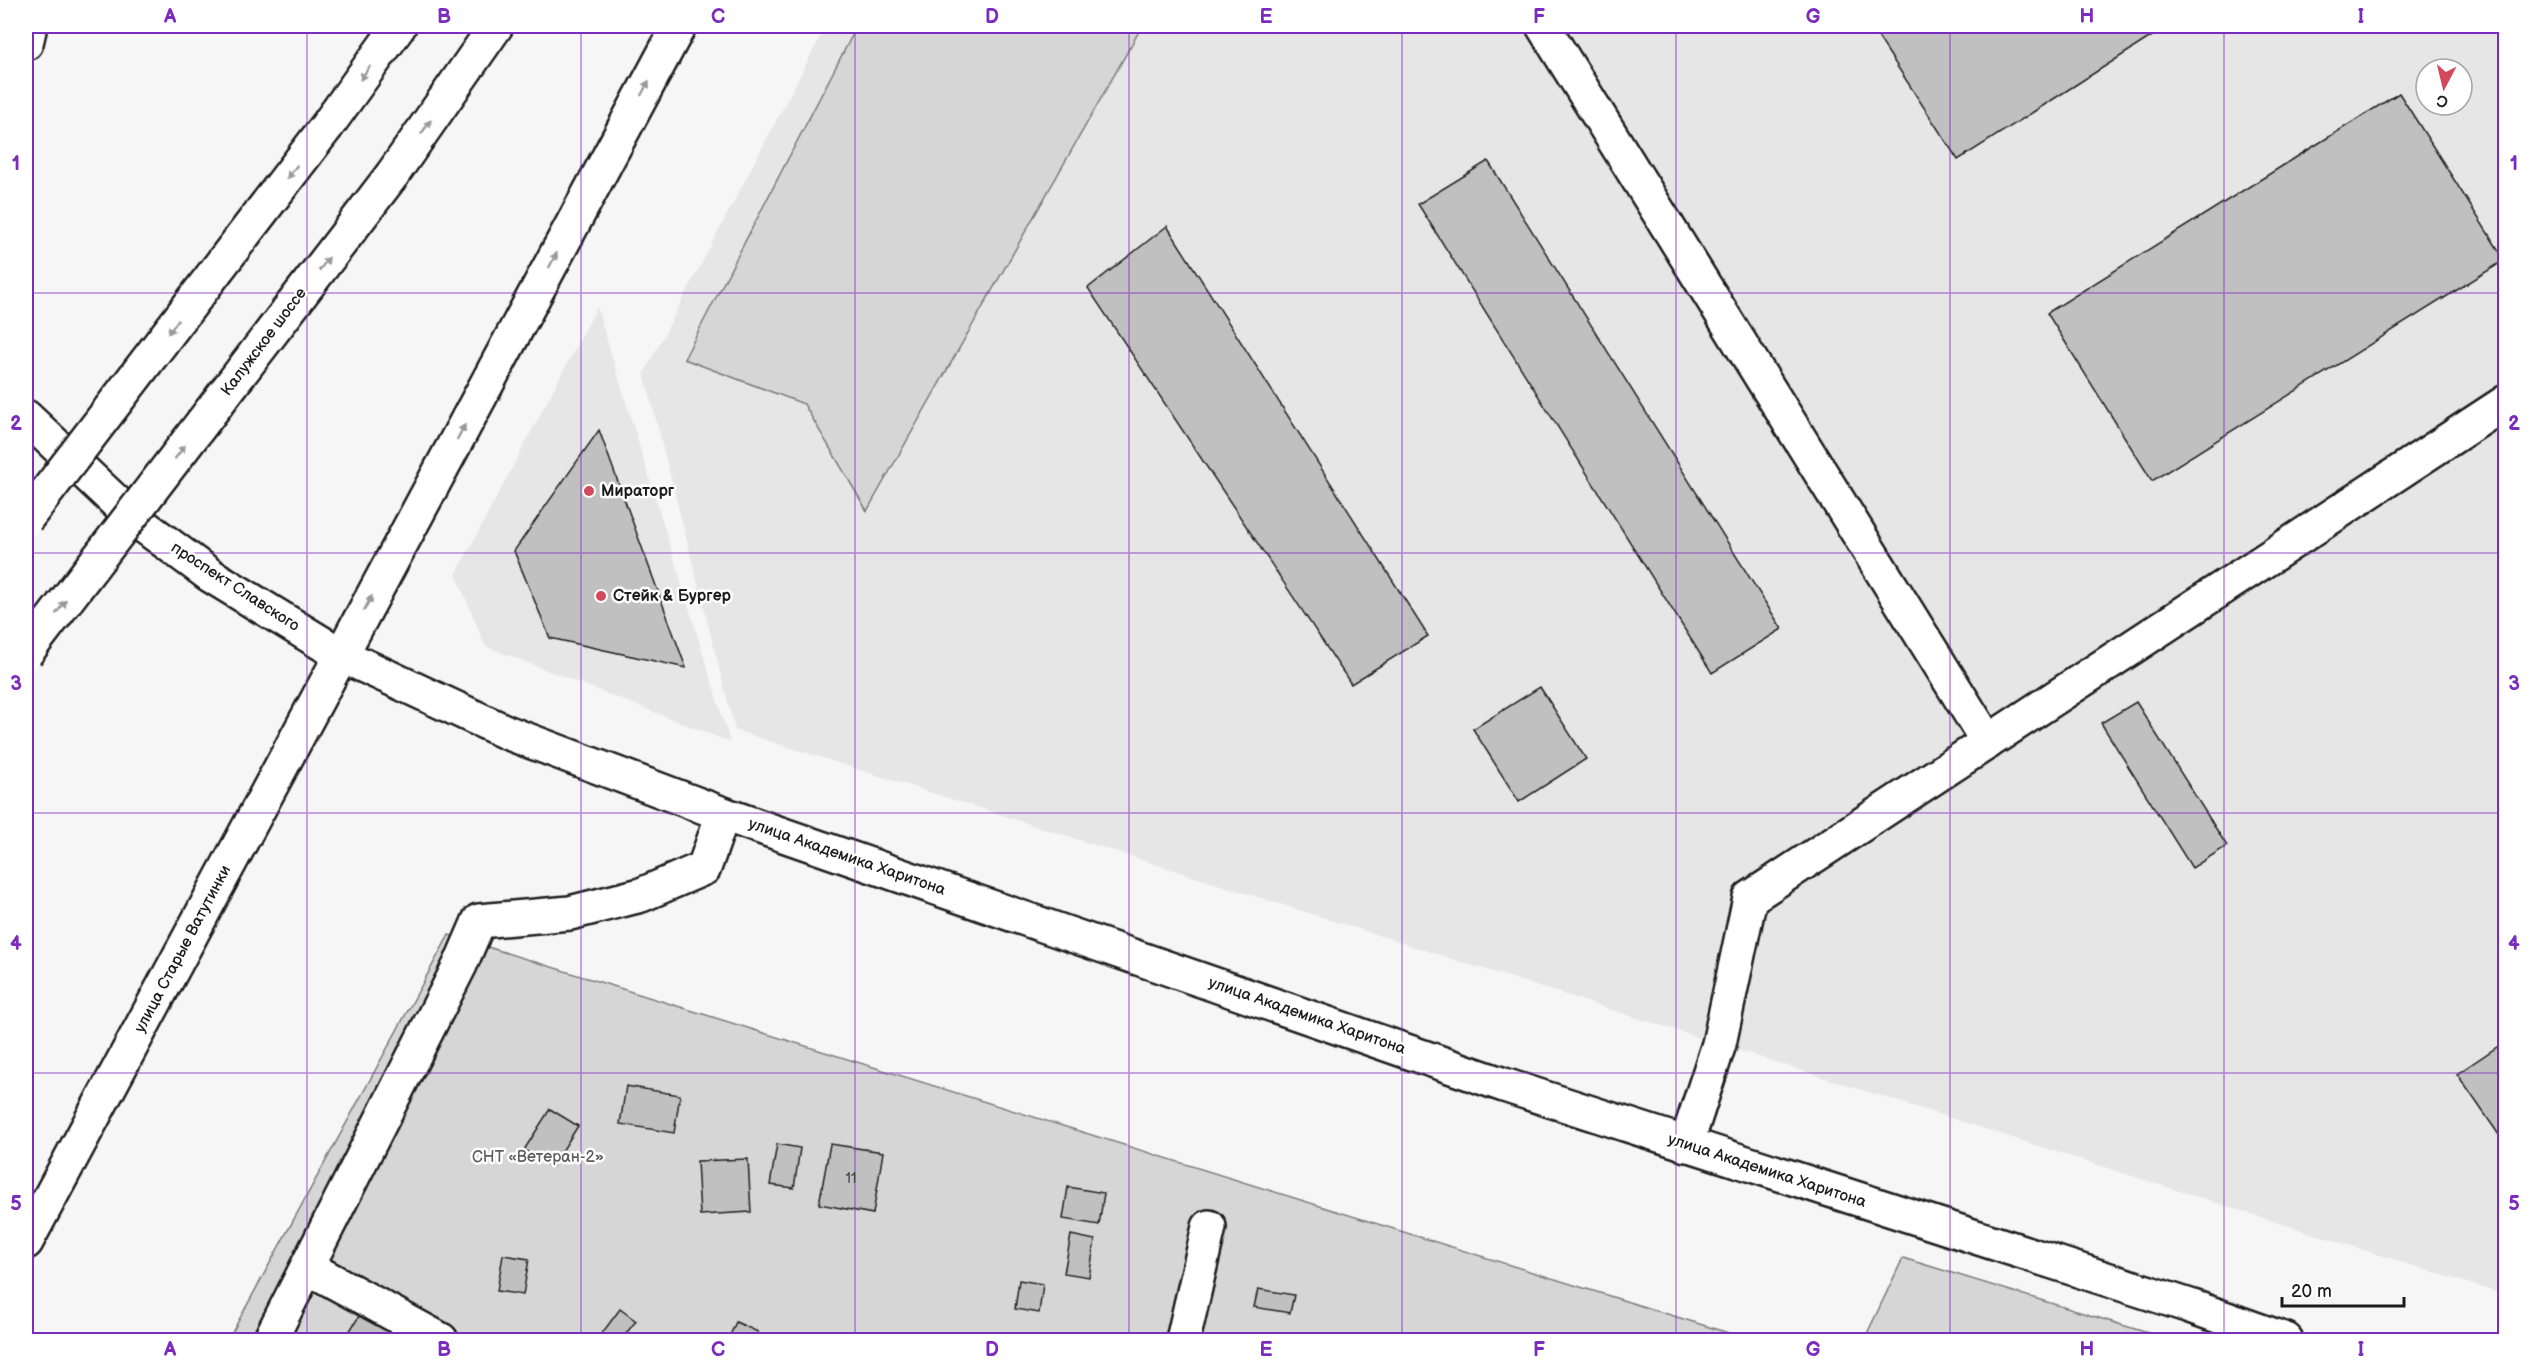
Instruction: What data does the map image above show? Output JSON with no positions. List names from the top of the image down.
{
  "streets": {
    "main road": [
      "Калужское шоссе",
      "проспект Славского",
      "улица Академика Харитона",
      "улица Старые Ватутинки"
    ]
  },
  "crossings": [
    ["проспект Славского", "улица Академика Харитона"],
    ["проспект Славского", "улица Старые Ватутинки"],
    ["улица Академика Харитона", "улица Старые Ватутинки"]
  ],
  "parks": ["СНТ «Ветеран-2»"],
  "places": ["Мираторг", "Стейк & Бургер"],
  "house_numbers": ["11"],
  "scale_bar": "20 m",
  "north": "bottom",
  "grid": {
    "columns": [
      "A",
      "B",
      "C",
      "D",
      "E",
      "F",
      "G",
      "H",
      "I"
    ],
    "rows": [
      "1",
      "2",
      "3",
      "4",
      "5"
    ]
  }
}
